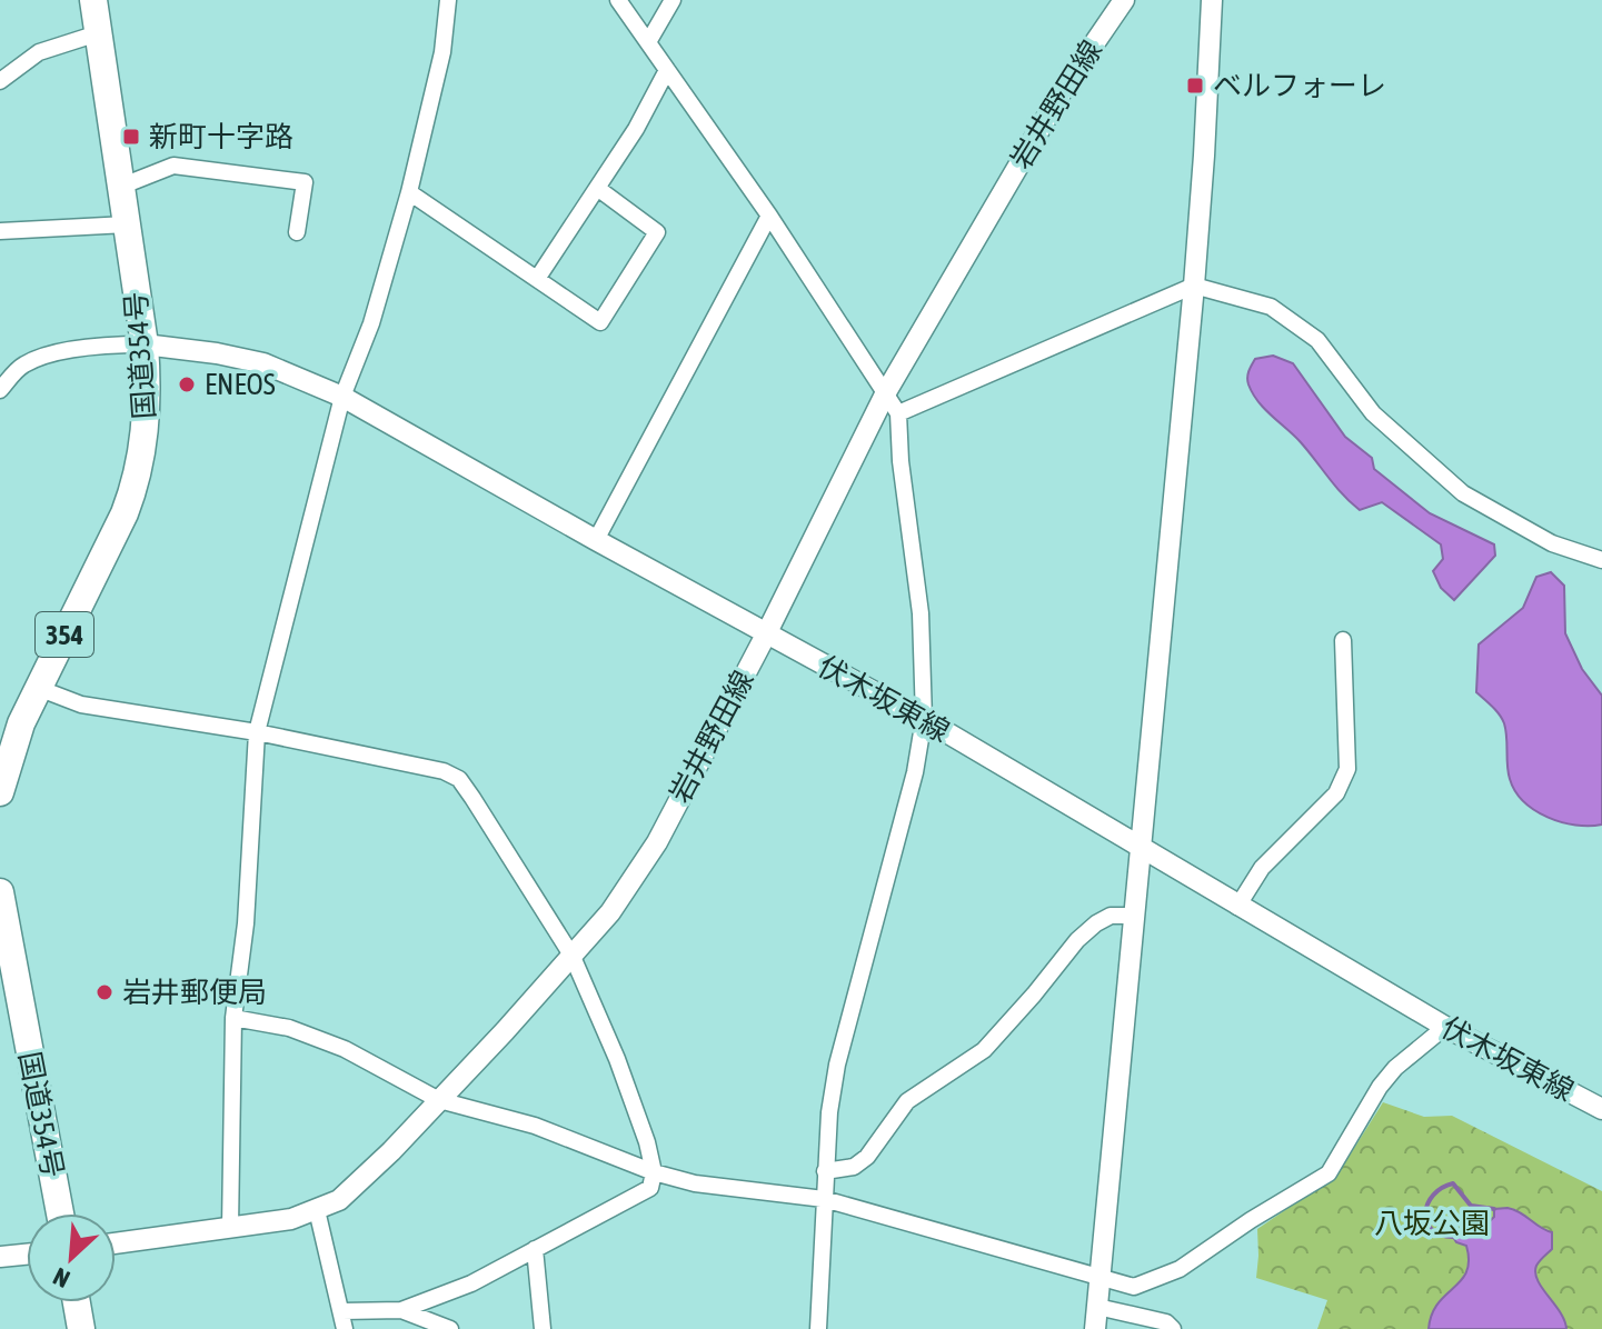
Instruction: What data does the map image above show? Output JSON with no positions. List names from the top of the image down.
{
  "streets": {
    "highway": ["国道354号", "354"],
    "main road": ["岩井野田線", "伏木坂東線"]
  },
  "crossings": [
    ["岩井野田線", "伏木坂東線"],
    ["国道354号", "伏木坂東線"]
  ],
  "parks": ["八坂公園"],
  "places": {
    "transit": ["ベルフォーレ", "新町十字路"],
    "other": ["ENEOS", "岩井郵便局"]
  },
  "north": "bottom left"
}
